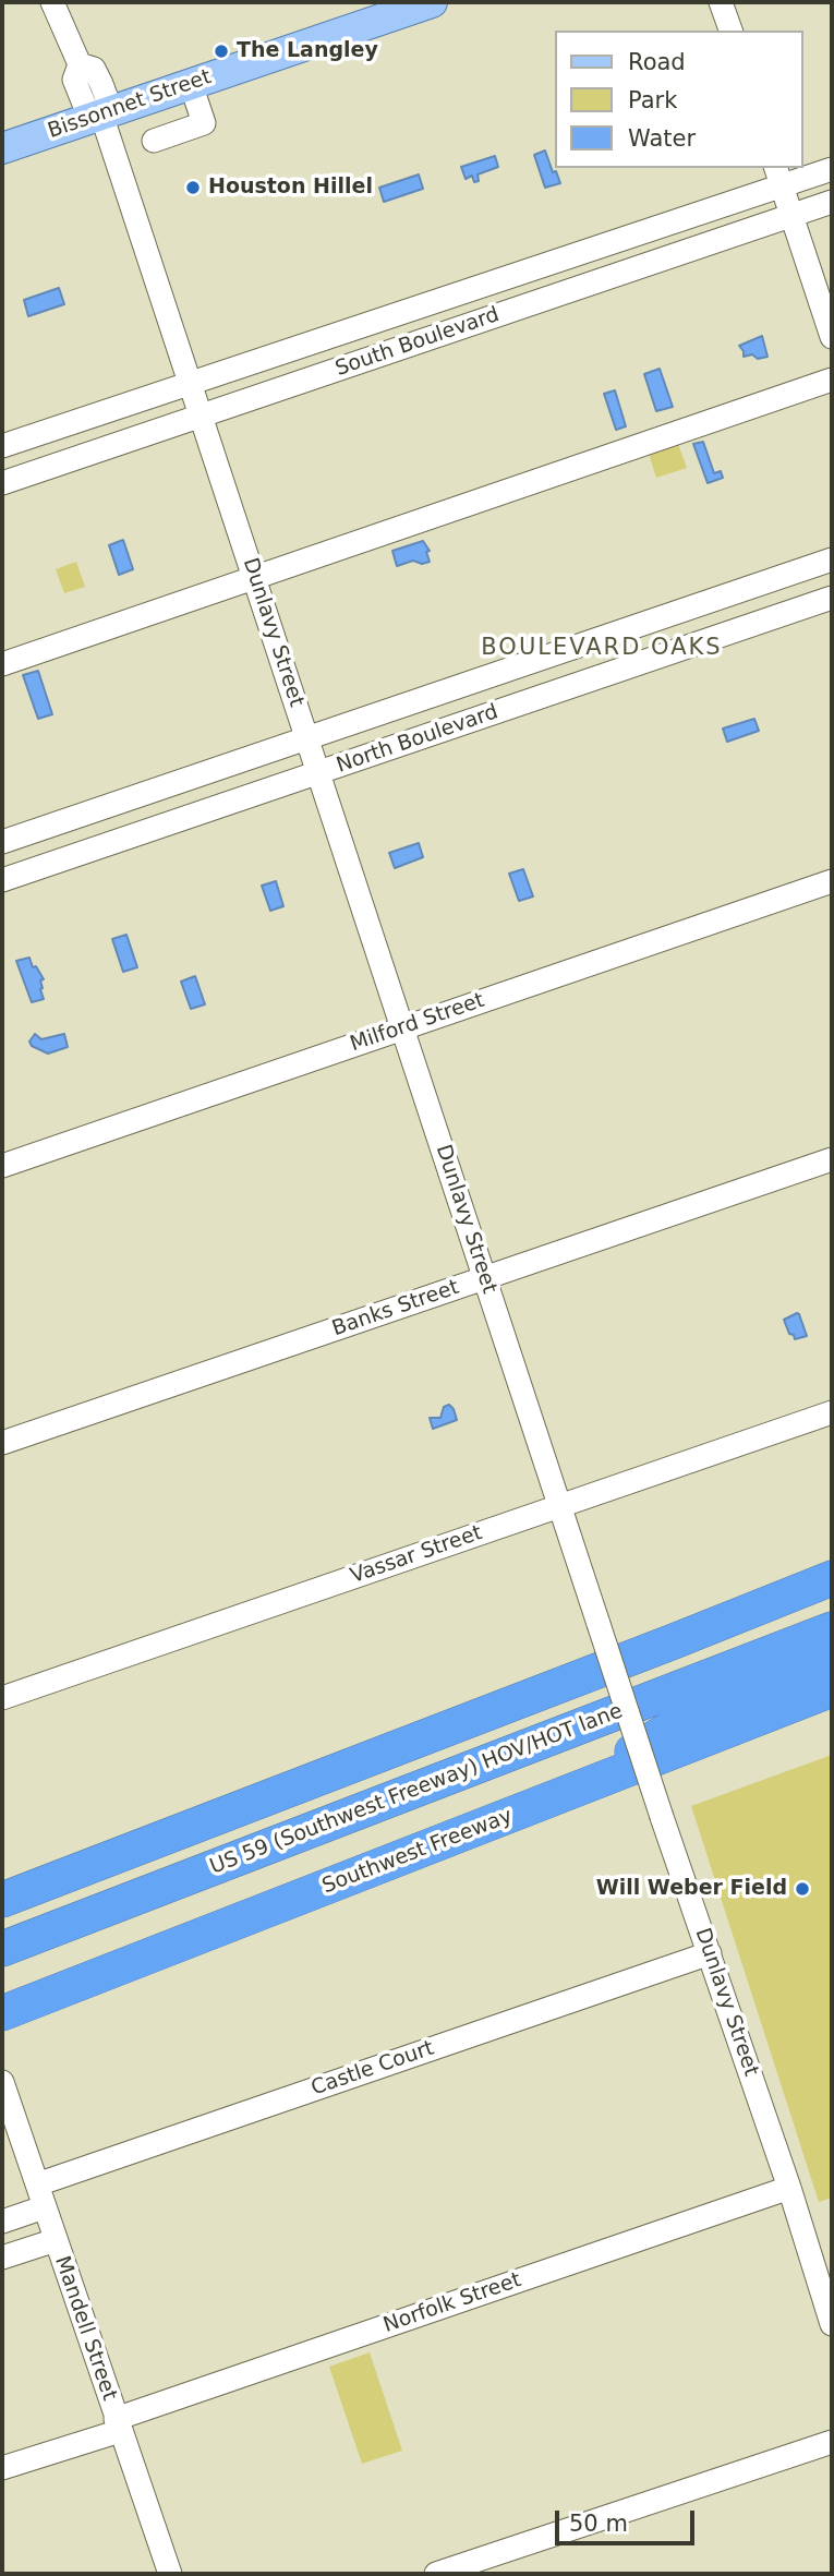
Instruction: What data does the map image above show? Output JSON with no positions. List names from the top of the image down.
{
  "streets": {
    "highway": ["US 59 (Southwest Freeway) HOV/HOT lane", "Southwest Freeway"],
    "main road": ["Bissonnet Street"],
    "street": [
      "South Boulevard",
      "Dunlavy Street",
      "North Boulevard",
      "Milford Street",
      "Banks Street",
      "Vassar Street",
      "Castle Court",
      "Norfolk Street",
      "Mandell Street"
    ]
  },
  "crossings": [
    ["Bissonnet Street", "Dunlavy Street"],
    ["South Boulevard", "Dunlavy Street"],
    ["Dunlavy Street", "North Boulevard"],
    ["Dunlavy Street", "Milford Street"],
    ["Dunlavy Street", "Banks Street"],
    ["Dunlavy Street", "Vassar Street"],
    ["Dunlavy Street", "Castle Court"],
    ["Dunlavy Street", "Norfolk Street"],
    ["Castle Court", "Mandell Street"],
    ["Norfolk Street", "Mandell Street"]
  ],
  "districts": ["BOULEVARD OAKS"],
  "places": ["The Langley", "Houston Hillel", "Will Weber Field"],
  "legend": ["Road", "Park", "Water"],
  "scale_bar": "50 m"
}
